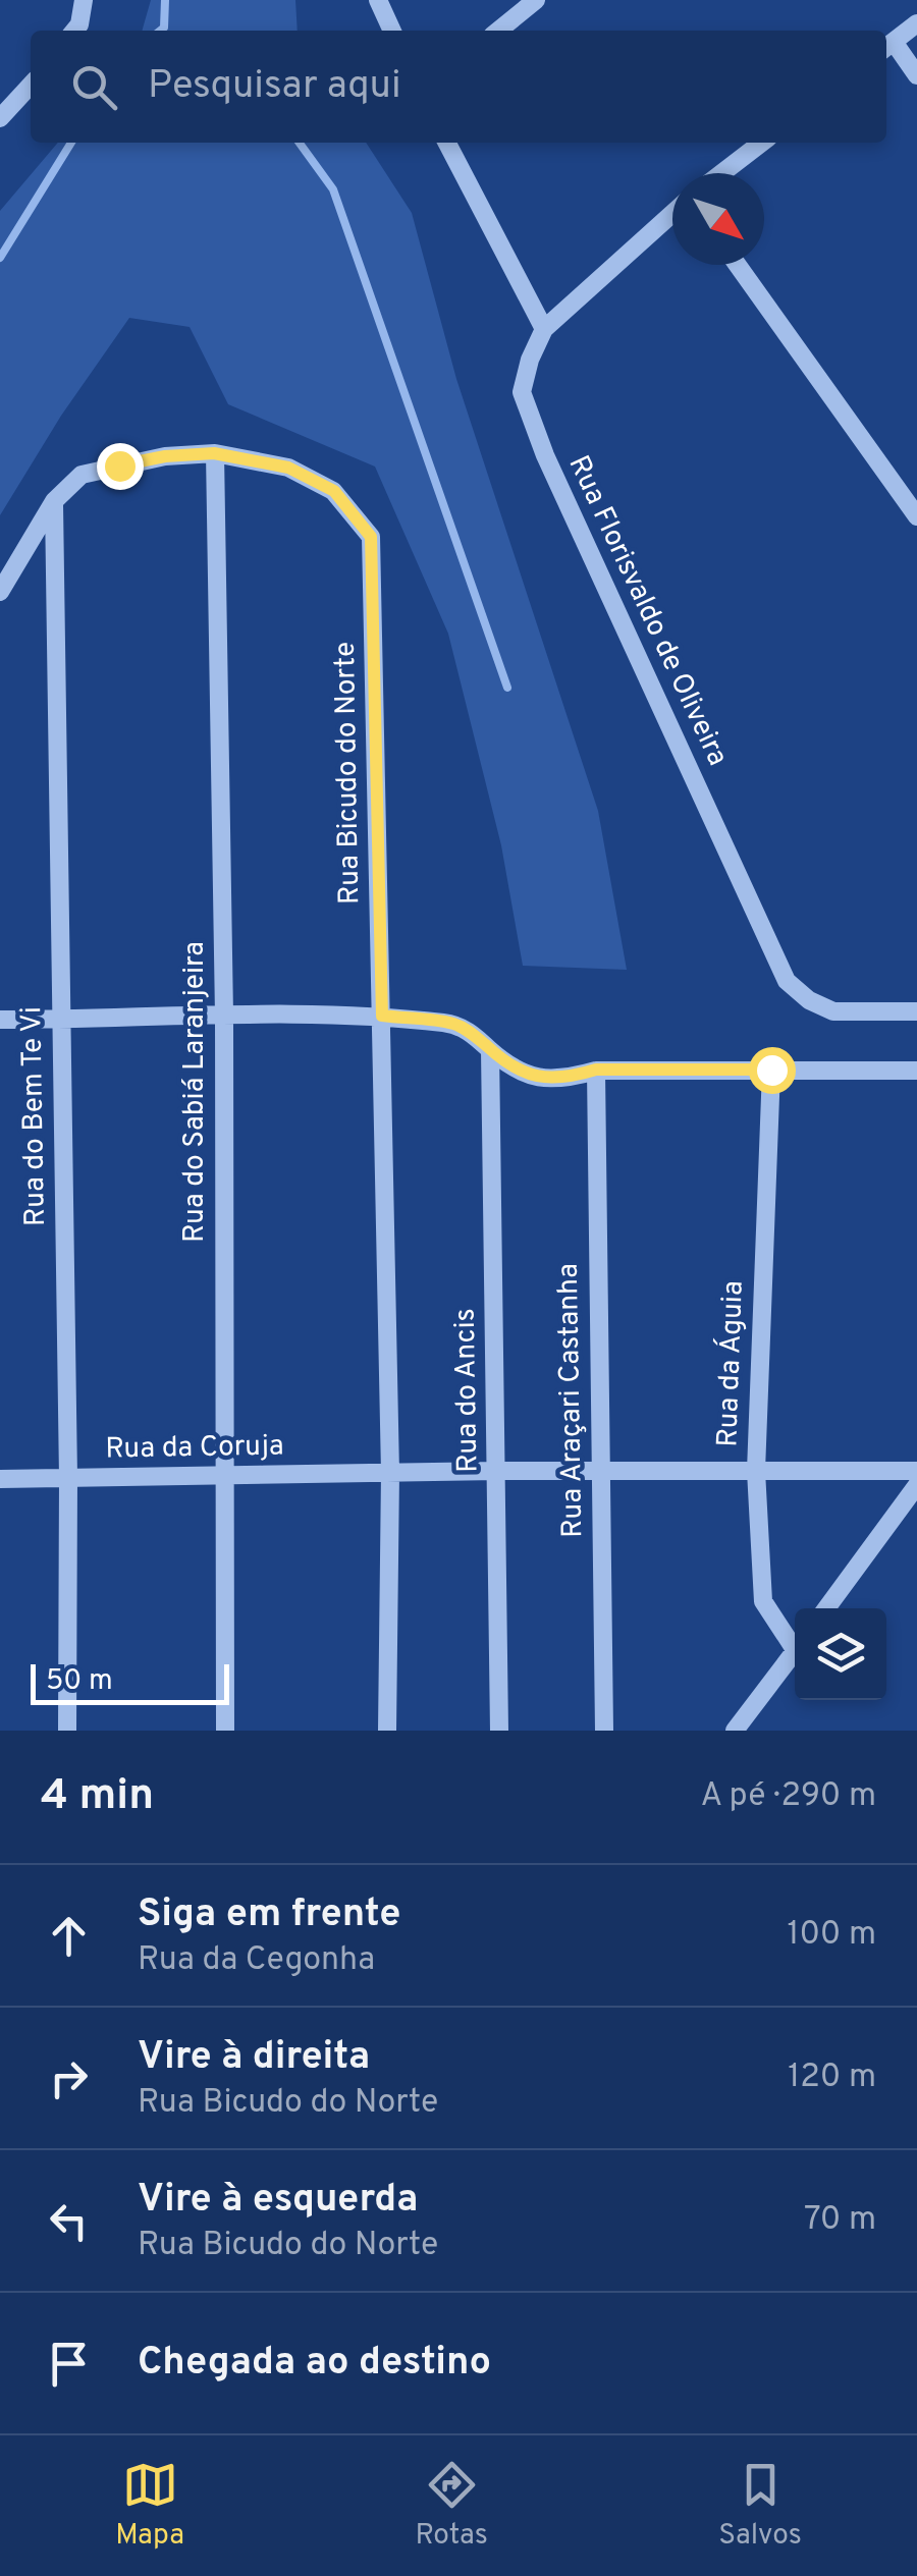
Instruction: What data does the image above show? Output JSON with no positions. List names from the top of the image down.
{
  "streets": {
    "street": [
      "Rua Florisvaldo de Oliveira",
      "Rua Bicudo do Norte",
      "Rua do Sabiá Laranjeira",
      "Rua do Bem Te Vi",
      "Rua da Águia",
      "Rua do Ancis",
      "Rua Araçari Castanha",
      "Rua da Coruja"
    ]
  },
  "crossings": [
    ["Rua Bicudo do Norte", "Rua do Sabiá Laranjeira"],
    ["Rua Bicudo do Norte", "Rua do Bem Te Vi"],
    ["Rua Bicudo do Norte", "Rua da Coruja"],
    ["Rua do Sabiá Laranjeira", "Rua da Coruja"],
    ["Rua do Bem Te Vi", "Rua da Coruja"],
    ["Rua do Ancis", "Rua da Coruja"],
    ["Rua Araçari Castanha", "Rua da Coruja"]
  ],
  "scale_bar": "50 m",
  "north": "bottom right",
  "page": {
    "search": "Pesquisar aqui",
    "scale": "50 m",
    "heading": ["4 min", "A pé · 290 m"],
    "list": [
      ["Siga em frente", "Rua da Cegonha", "100 m"],
      ["Vire à direita", "Rua Bicudo do Norte", "120 m"],
      ["Vire à esquerda", "Rua Bicudo do Norte", "70 m"],
      "Chegada ao destino"
    ],
    "nav": ["Mapa", "Rotas", "Salvos"]
  }
}
